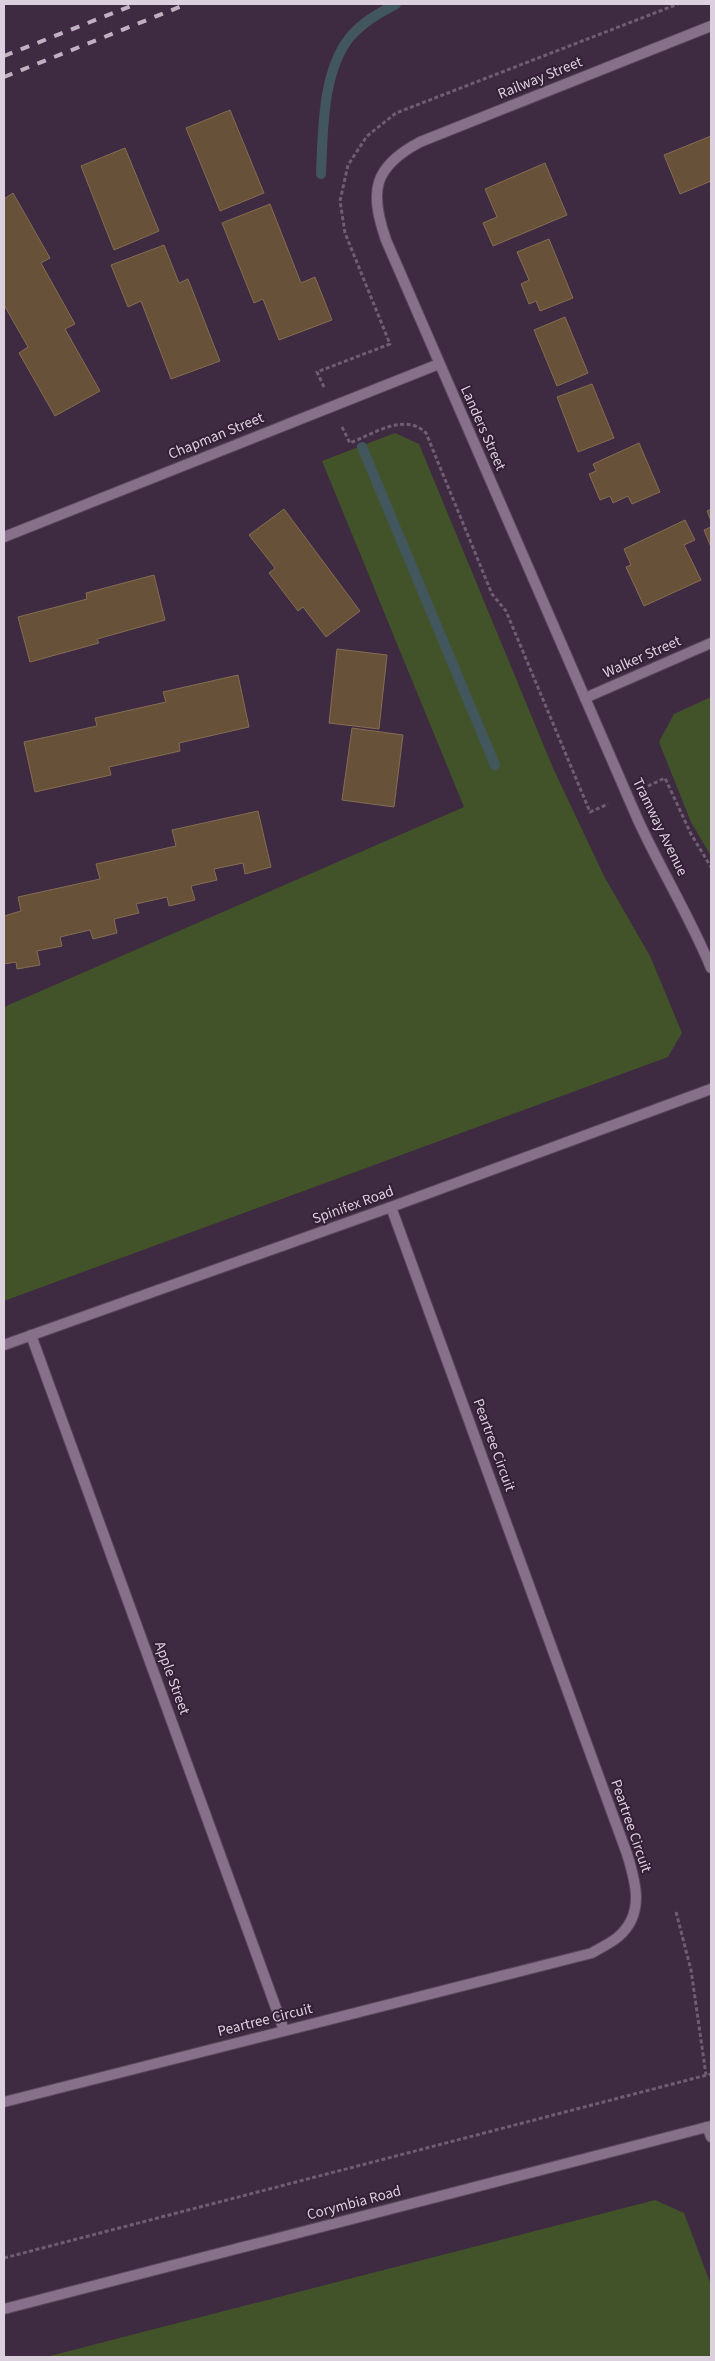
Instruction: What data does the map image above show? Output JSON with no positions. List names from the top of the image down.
{
  "streets": {
    "street": [
      "Railway Street",
      "Landers Street",
      "Chapman Street",
      "Walker Street",
      "Tramway Avenue",
      "Spinifex Road",
      "Peartree Circuit",
      "Apple Street",
      "Corymbia Road"
    ]
  },
  "crossings": [
    ["Railway Street", "Landers Street"],
    ["Landers Street", "Chapman Street"],
    ["Landers Street", "Walker Street"],
    ["Landers Street", "Tramway Avenue"],
    ["Walker Street", "Tramway Avenue"],
    ["Spinifex Road", "Peartree Circuit"],
    ["Spinifex Road", "Apple Street"],
    ["Peartree Circuit", "Apple Street"]
  ]
}
